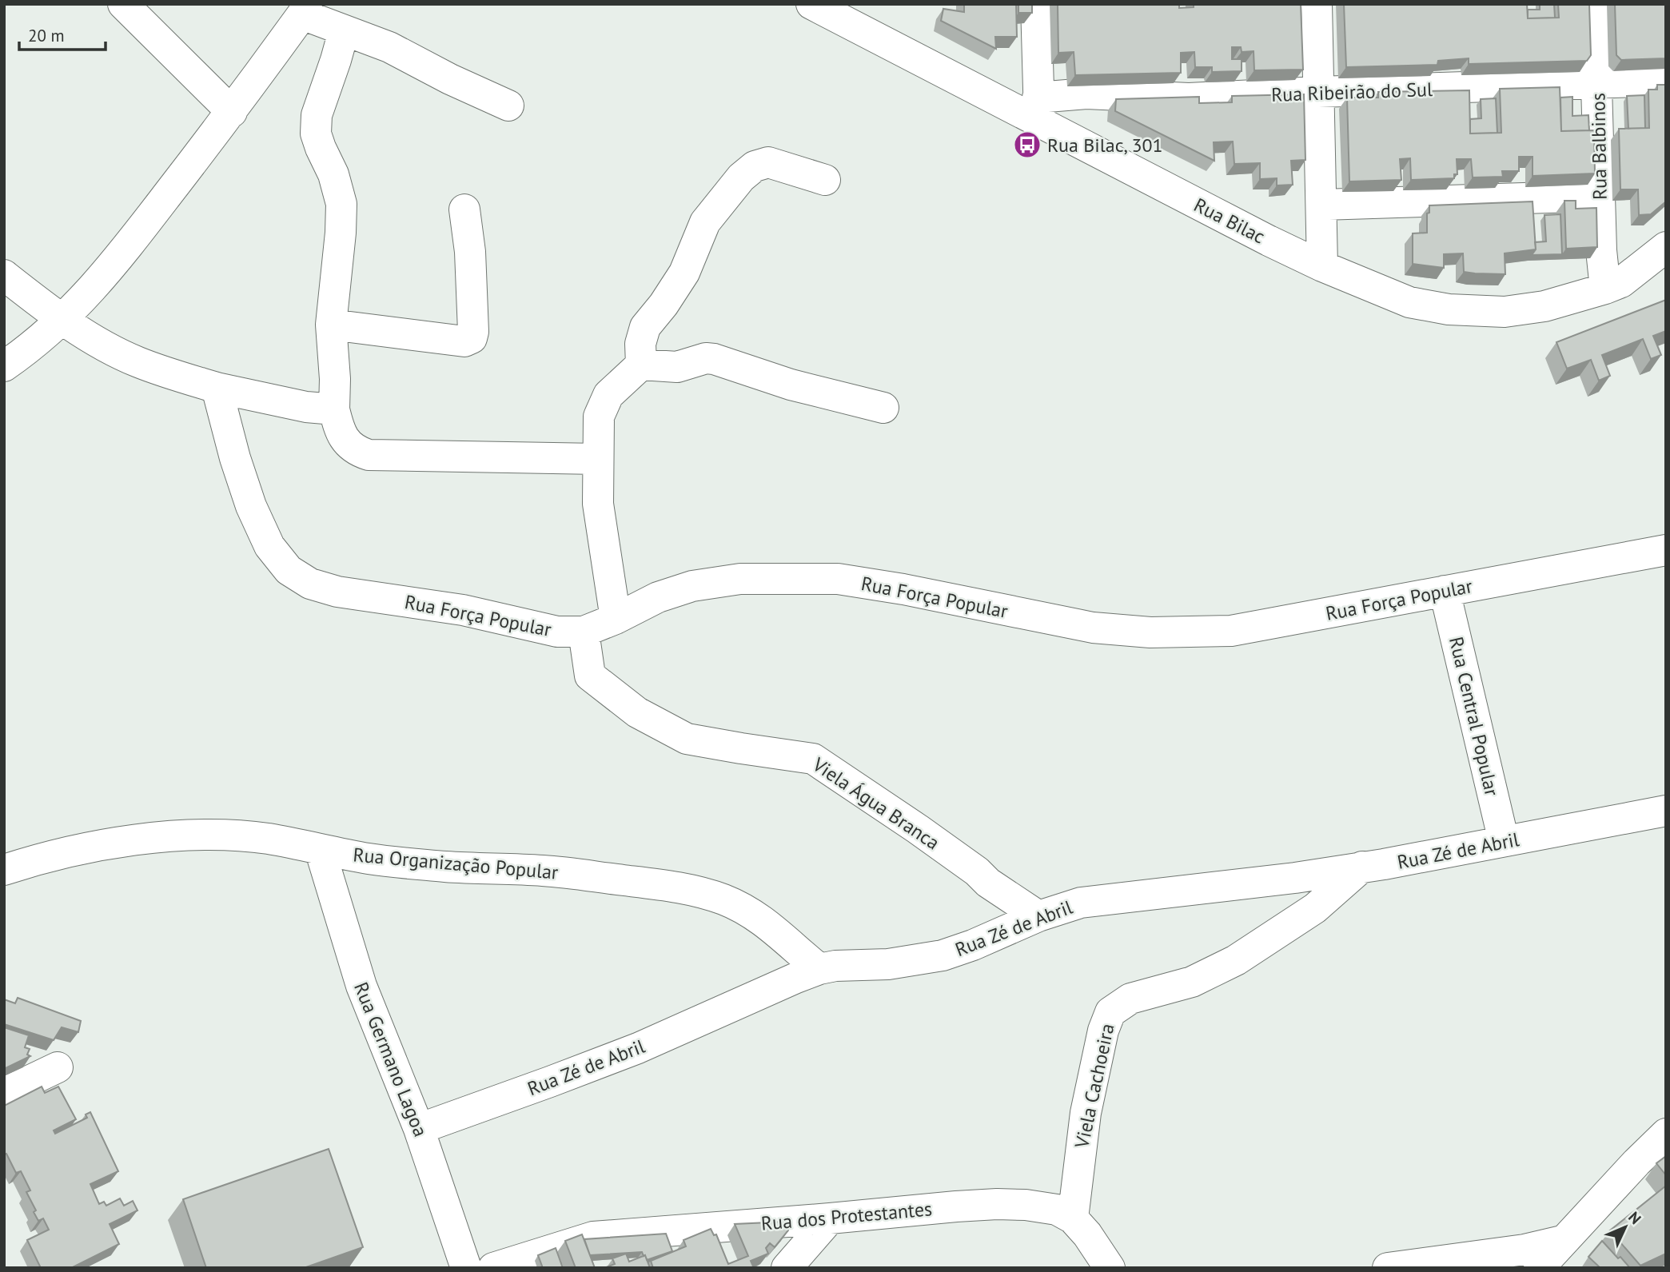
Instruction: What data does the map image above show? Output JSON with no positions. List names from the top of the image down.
{
  "streets": {
    "street": [
      "Rua Ribeirão do Sul",
      "Rua Balbinos",
      "Rua Bilac",
      "Rua Força Popular",
      "Rua Central Popular",
      "Viela Água Branca",
      "Rua Zé de Abril",
      "Rua Organização Popular",
      "Rua Germano Lagoa",
      "Viela Cachoeira",
      "Rua dos Protestantes"
    ]
  },
  "crossings": [
    ["Rua Ribeirão do Sul", "Rua Balbinos"],
    ["Rua Ribeirão do Sul", "Rua Bilac"],
    ["Rua Balbinos", "Rua Bilac"],
    ["Rua Força Popular", "Rua Central Popular"],
    ["Rua Força Popular", "Viela Água Branca"],
    ["Rua Central Popular", "Rua Zé de Abril"],
    ["Viela Água Branca", "Rua Zé de Abril"],
    ["Rua Zé de Abril", "Rua Organização Popular"],
    ["Rua Zé de Abril", "Rua Germano Lagoa"],
    ["Rua Zé de Abril", "Viela Cachoeira"],
    ["Rua Organização Popular", "Rua Germano Lagoa"],
    ["Viela Cachoeira", "Rua dos Protestantes"]
  ],
  "places": {
    "bus stop": ["Rua Bilac, 301"]
  },
  "scale_bar": "20 m",
  "north": "top right"
}
